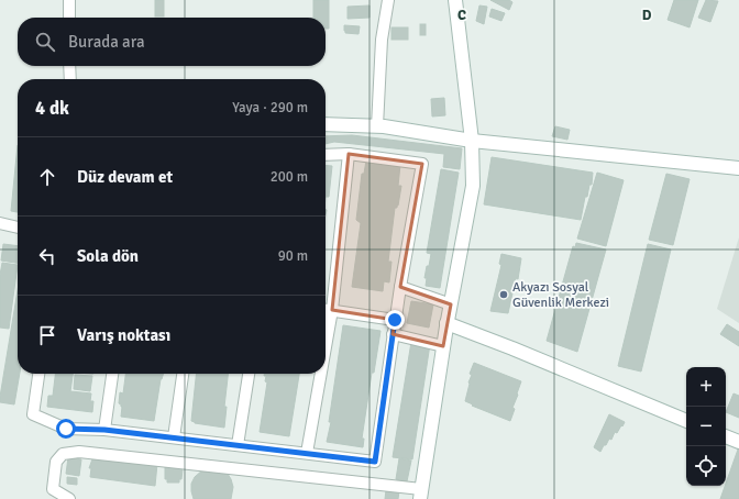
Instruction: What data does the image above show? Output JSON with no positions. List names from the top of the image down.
{
  "places": ["Akyazı Sosyal Güvenlik Merkezi"],
  "page": {
    "search": "Burada ara",
    "heading": ["4 dk", "Yaya · 290 m"],
    "list": [
      ["Düz devam et", "200 m"],
      ["Sola dön", "90 m"],
      "Varış noktası"
    ],
    "map_buttons": ["+", "−"]
  },
  "grid": {
    "columns": ["C", "D"]
  }
}
